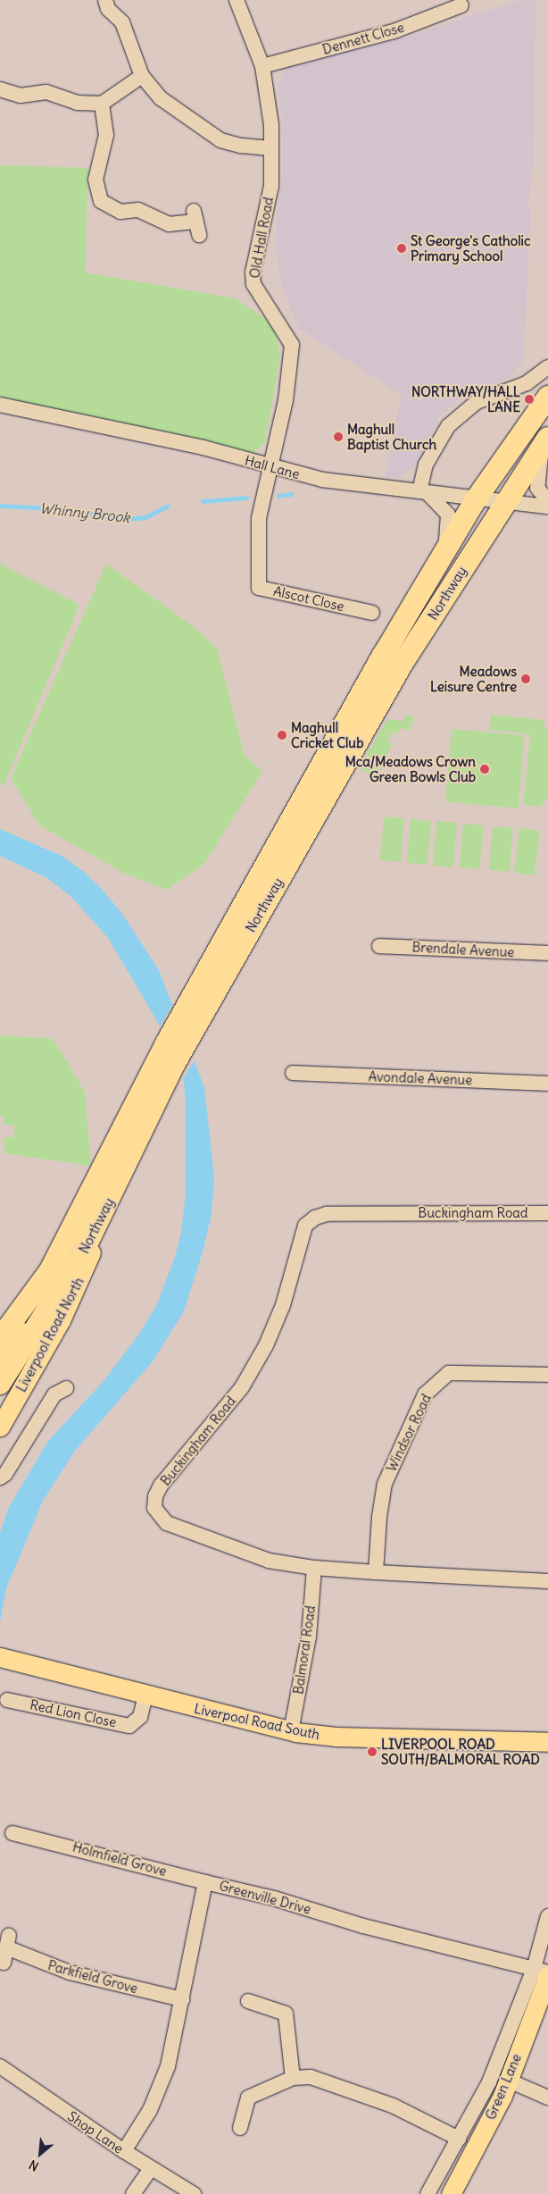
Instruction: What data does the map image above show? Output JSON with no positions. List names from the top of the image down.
{
  "streets": {
    "highway": ["Northway"],
    "main road": ["Liverpool Road North", "Liverpool Road South", "Green Lane"],
    "street": [
      "Dennett Close",
      "Old Hall Road",
      "Hall Lane",
      "Alscot Close",
      "Brendale Avenue",
      "Avondale Avenue",
      "Buckingham Road",
      "Windsor Road",
      "Balmoral Road",
      "Red Lion Close",
      "Holmfield Grove",
      "Greenville Drive",
      "Parkfield Grove",
      "Shop Lane"
    ]
  },
  "crossings": [
    ["Dennett Close", "Old Hall Road"],
    ["Old Hall Road", "Hall Lane"],
    ["Old Hall Road", "Alscot Close"],
    ["Hall Lane", "Northway"],
    ["Hall Lane", "Alscot Close"],
    ["Northway", "Liverpool Road North"],
    ["Buckingham Road", "Windsor Road"],
    ["Buckingham Road", "Balmoral Road"],
    ["Balmoral Road", "Liverpool Road South"],
    ["Red Lion Close", "Liverpool Road South"],
    ["Holmfield Grove", "Greenville Drive"],
    ["Greenville Drive", "Parkfield Grove"],
    ["Greenville Drive", "Green Lane"],
    ["Greenville Drive", "Shop Lane"]
  ],
  "water": ["Whinny Brook"],
  "places": [
    "St George's Catholic Primary School",
    "NORTHWAY/HALL LANE",
    "Maghull Baptist Church",
    "Meadows Leisure Centre",
    "Maghull Cricket Club",
    "Mca/Meadows Crown Green Bowls Club",
    "LIVERPOOL ROAD SOUTH/BALMORAL ROAD"
  ],
  "north": "bottom left"
}
